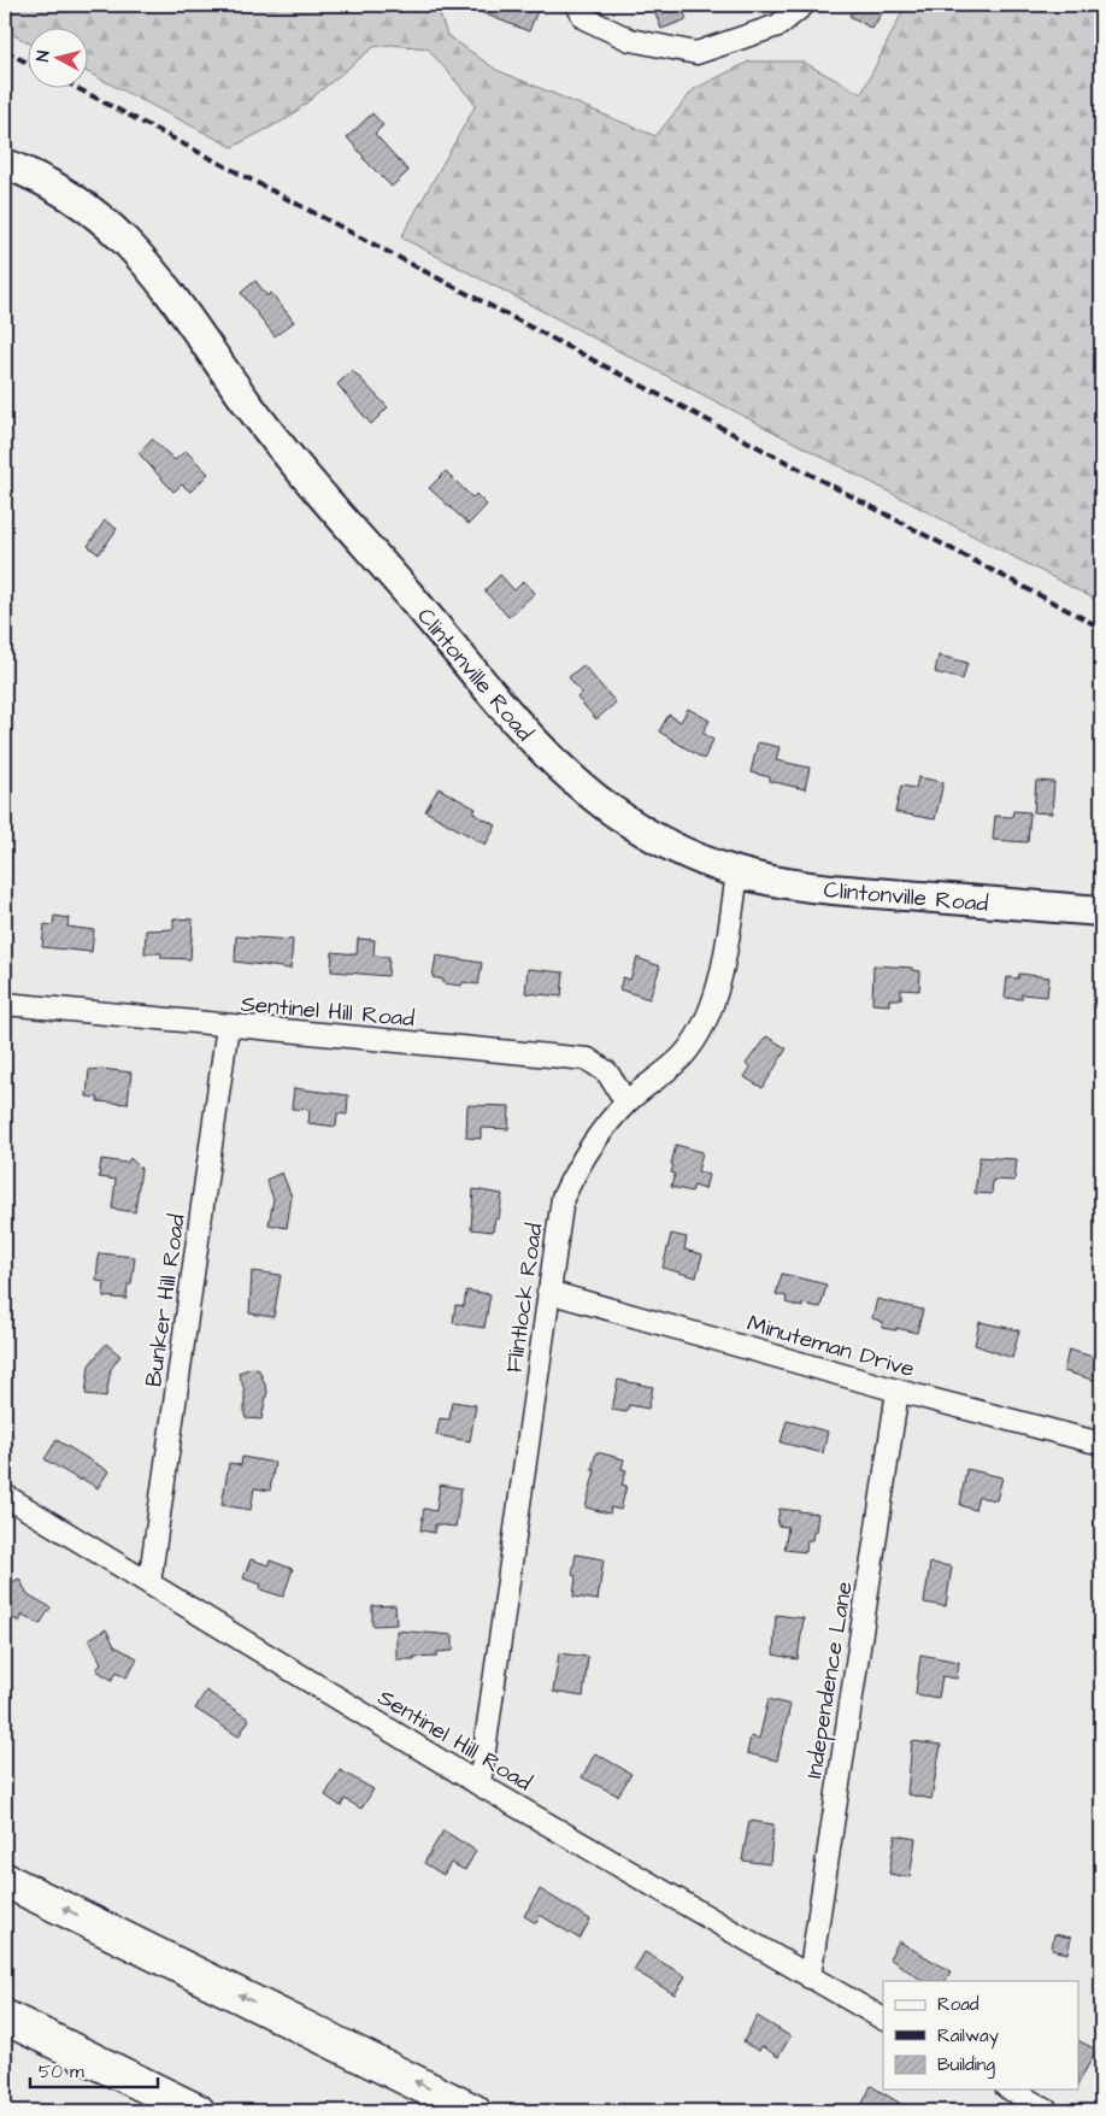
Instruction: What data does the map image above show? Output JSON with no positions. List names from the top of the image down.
{
  "streets": {
    "street": [
      "Clintonville Road",
      "Sentinel Hill Road",
      "Flintlock Road",
      "Bunker Hill Road",
      "Minuteman Drive",
      "Independence Lane"
    ]
  },
  "crossings": [
    ["Clintonville Road", "Flintlock Road"],
    ["Sentinel Hill Road", "Flintlock Road"],
    ["Sentinel Hill Road", "Bunker Hill Road"],
    ["Sentinel Hill Road", "Independence Lane"],
    ["Flintlock Road", "Minuteman Drive"],
    ["Minuteman Drive", "Independence Lane"]
  ],
  "legend": ["Road", "Railway", "Building"],
  "scale_bar": "50 m",
  "north": "left"
}
